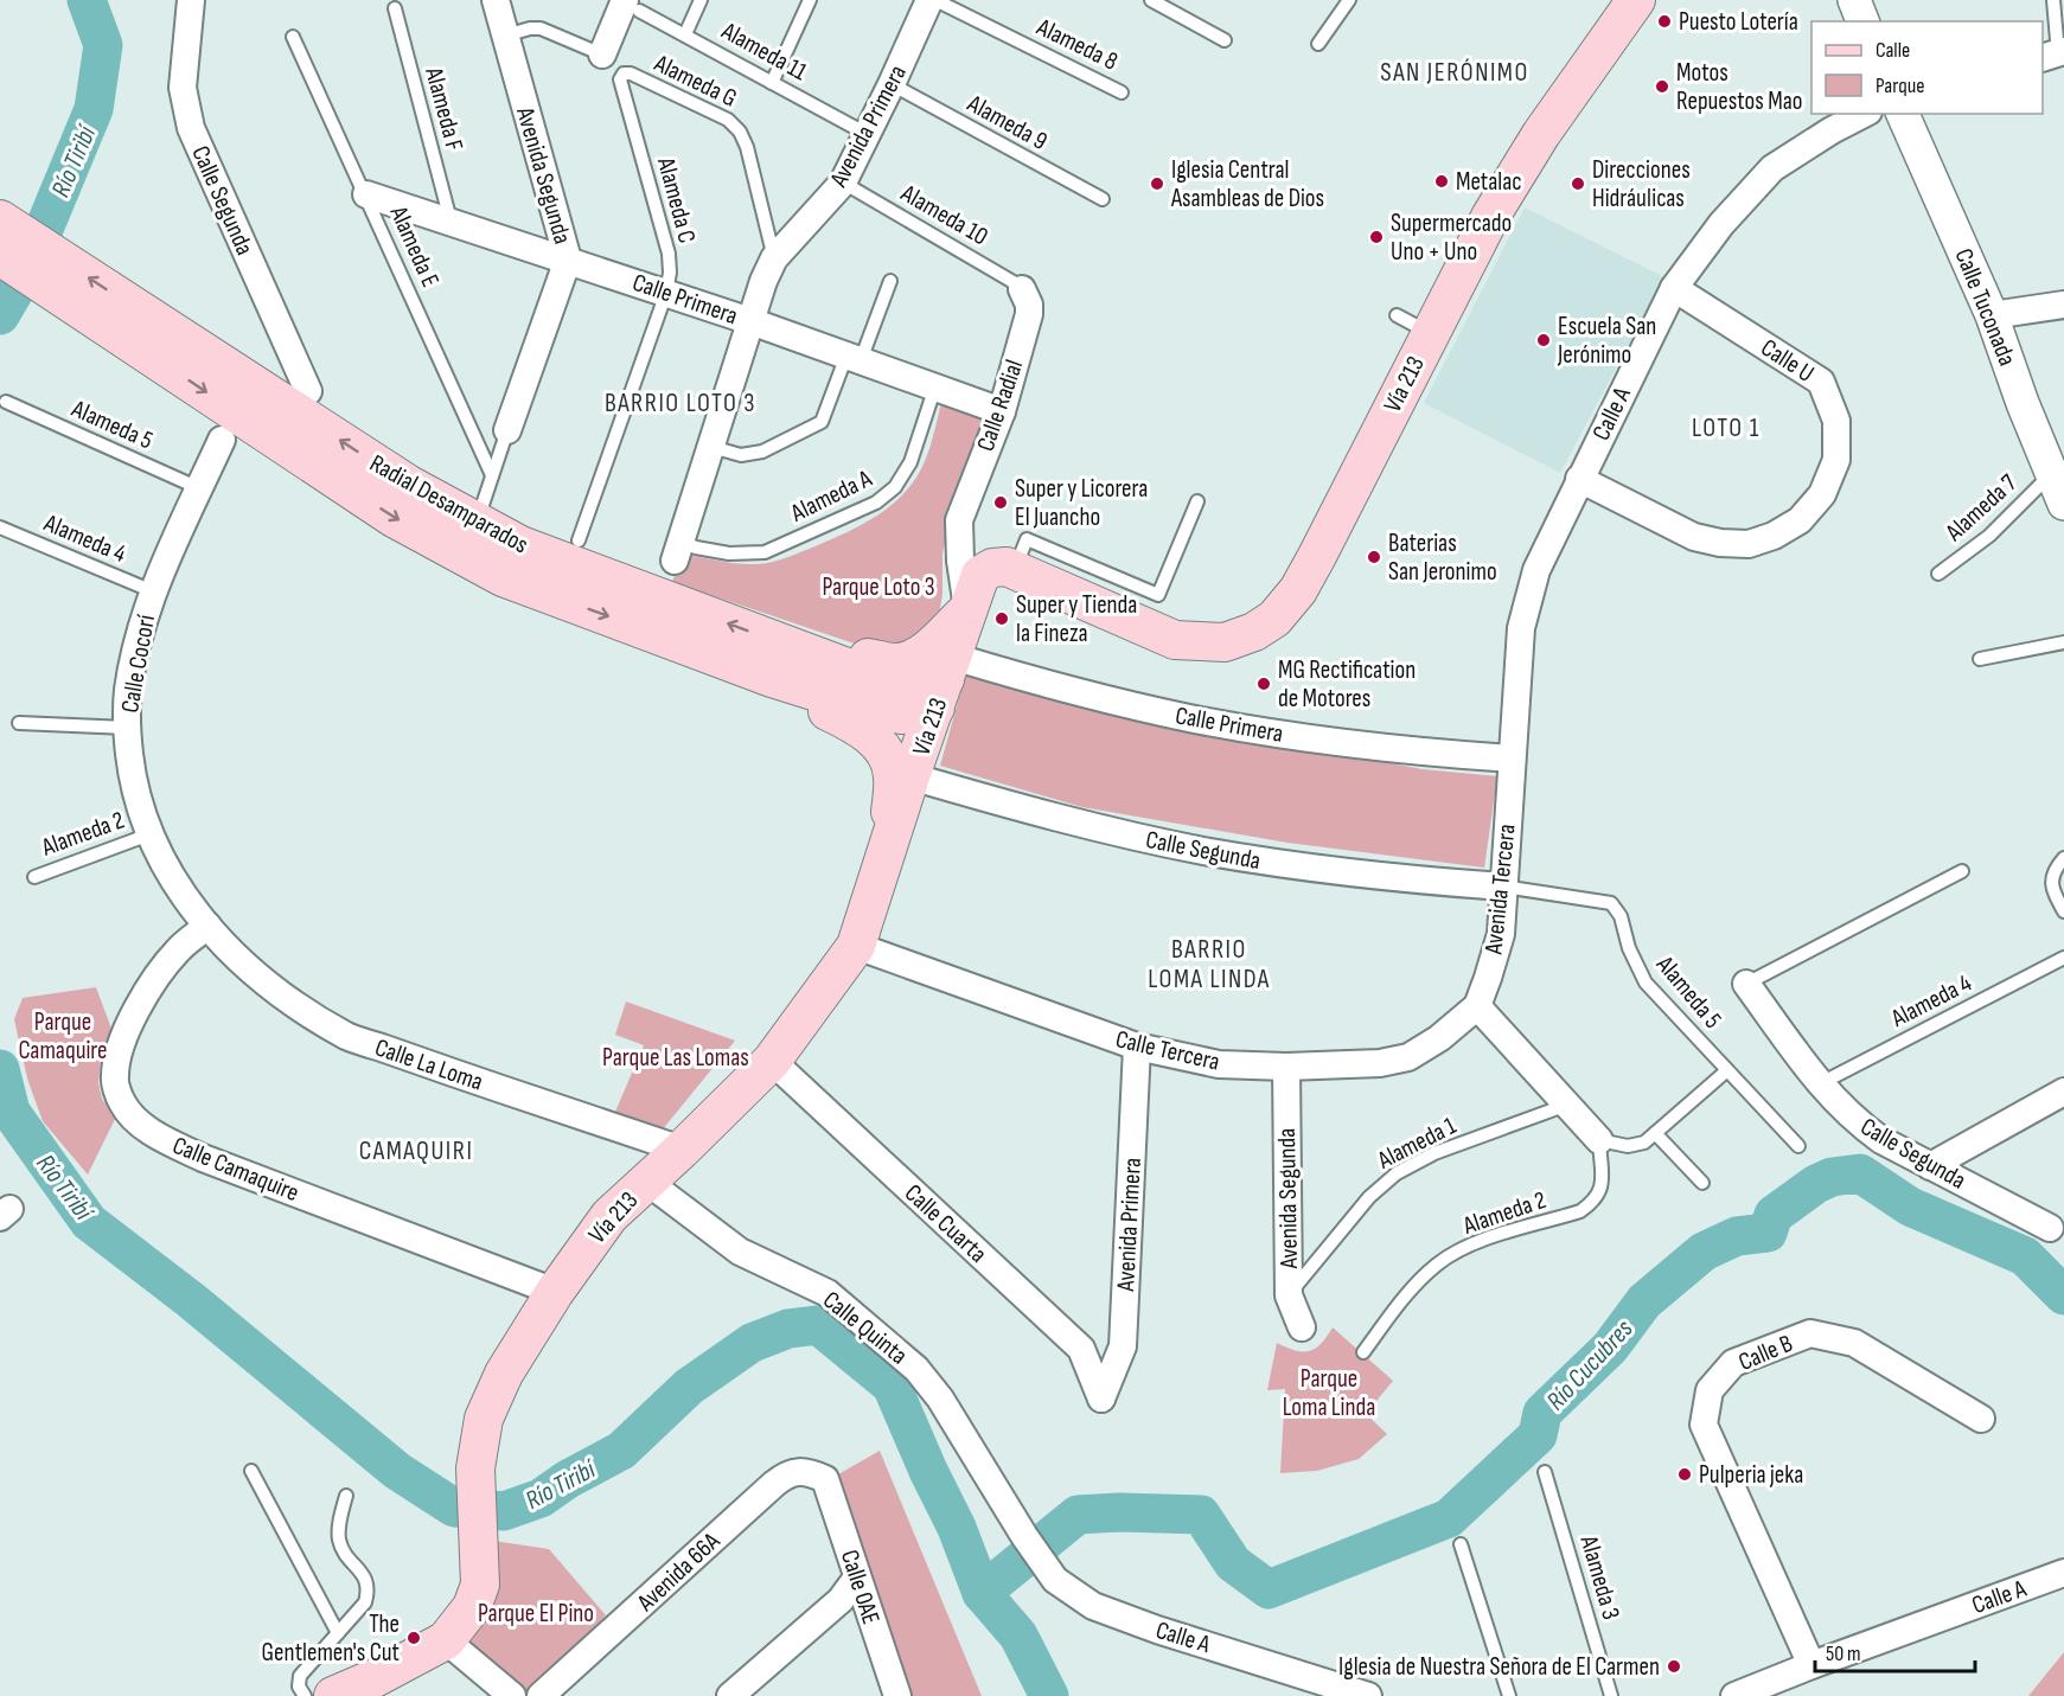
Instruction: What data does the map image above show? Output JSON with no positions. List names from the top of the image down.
{
  "streets": {
    "main road": ["Vía 213", "Radial Desamparados"],
    "street": [
      "Avenida Primera",
      "Avenida Segunda",
      "Calle Segunda",
      "Calle Primera",
      "Calle Tuconada",
      "Calle U",
      "Calle Radial",
      "Calle A",
      "Calle Cocorí",
      "Avenida Tercera",
      "Calle Tercera",
      "Calle La Loma",
      "Calle Camaquire",
      "Calle Cuarta",
      "Calle Quinta",
      "Calle B",
      "Avenida 66A",
      "Calle 0AE"
    ],
    "lane": [
      "Alameda 8",
      "Alameda 11",
      "Alameda G",
      "Alameda F",
      "Alameda 9",
      "Alameda C",
      "Alameda 10",
      "Alameda E",
      "Alameda 5",
      "Alameda A",
      "Alameda 7",
      "Alameda 4",
      "Alameda 2",
      "Alameda 1",
      "Alameda 3"
    ]
  },
  "crossings": [
    ["Alameda 11", "Avenida Primera"],
    ["Alameda G", "Avenida Primera"],
    ["Alameda G", "Alameda C"],
    ["Alameda F", "Calle Primera"],
    ["Alameda 9", "Avenida Primera"],
    ["Avenida Primera", "Alameda 10"],
    ["Avenida Primera", "Calle Primera"],
    ["Avenida Primera", "Alameda A"],
    ["Avenida Primera", "Calle Tercera"],
    ["Avenida Primera", "Calle Cuarta"],
    ["Avenida Segunda", "Calle Primera"],
    ["Avenida Segunda", "Calle Tercera"],
    ["Avenida Segunda", "Alameda 1"],
    ["Calle Segunda", "Vía 213"],
    ["Calle Segunda", "Alameda 5"],
    ["Calle Segunda", "Alameda 4"],
    ["Calle Segunda", "Avenida Tercera"],
    ["Alameda C", "Calle Primera"],
    ["Alameda 10", "Calle Radial"],
    ["Alameda E", "Calle Primera"],
    ["Calle Primera", "Vía 213"],
    ["Calle Primera", "Calle Radial"],
    ["Calle Primera", "Calle A"],
    ["Calle Primera", "Alameda A"],
    ["Calle Primera", "Radial Desamparados"],
    ["Calle Primera", "Avenida Tercera"],
    ["Calle Tuconada", "Alameda 7"],
    ["Calle U", "Calle A"],
    ["Vía 213", "Calle Radial"],
    ["Vía 213", "Radial Desamparados"],
    ["Vía 213", "Calle Tercera"],
    ["Vía 213", "Calle La Loma"],
    ["Vía 213", "Calle Camaquire"],
    ["Vía 213", "Calle Cuarta"],
    ["Vía 213", "Calle Quinta"],
    ["Calle A", "Avenida Tercera"],
    ["Calle A", "Calle Quinta"],
    ["Calle A", "Calle B"],
    ["Alameda 5", "Calle Cocorí"],
    ["Alameda 5", "Avenida Tercera"],
    ["Alameda 4", "Calle Cocorí"],
    ["Calle Cocorí", "Alameda 2"],
    ["Calle Cocorí", "Calle La Loma"],
    ["Calle Cocorí", "Calle Camaquire"],
    ["Avenida Tercera", "Calle Tercera"],
    ["Calle La Loma", "Calle Camaquire"],
    ["Avenida 66A", "Calle 0AE"]
  ],
  "districts": [
    "SAN JERÓNIMO",
    "BARRIO LOTO 3",
    "LOTO 1",
    "BARRIO LOMA LINDA",
    "CAMAQUIRI"
  ],
  "water": ["Río Tiribí", "Río Cucubres"],
  "parks": [
    "Parque Loto 3",
    "Parque Camaquire",
    "Parque Las Lomas",
    "Parque Loma Linda",
    "Parque El Pino"
  ],
  "places": [
    "Puesto Lotería",
    "Motos Repuestos Mao",
    "Metalac",
    "Iglesia Central Asambleas de Dios",
    "Direcciones Hidráulicas",
    "Supermercado Uno + Uno",
    "Escuela San Jerónimo",
    "Super y Licorera El Juancho",
    "Baterias San Jeronimo",
    "Super y Tienda la Fineza",
    "MG Rectification de Motores",
    "Pulperia jeka",
    "The Gentlemen's Cut",
    "Iglesia de Nuestra Señora de El Carmen"
  ],
  "legend": ["Calle", "Parque"],
  "scale_bar": "50 m"
}
